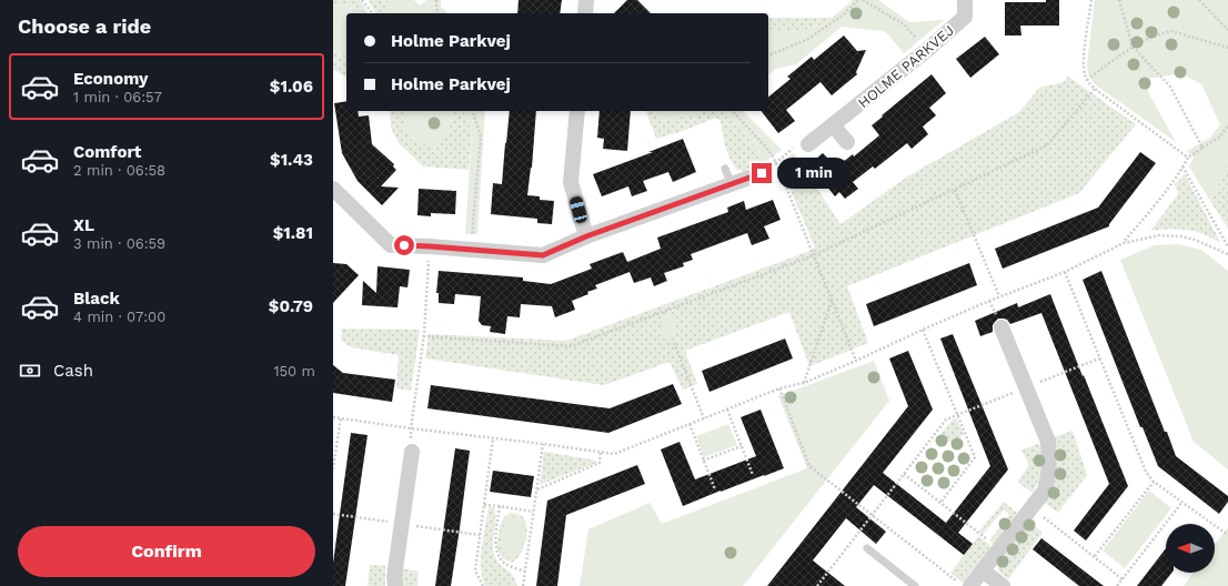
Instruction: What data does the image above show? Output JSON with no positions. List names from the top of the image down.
{
  "streets": {
    "street": ["HOLME PARKVEJ"]
  },
  "north": "left",
  "page": {
    "heading": "Choose a ride",
    "banner": ["Holme Parkvej", "Holme Parkvej"],
    "list": [
      {
        "name": "Economy",
        "note": "1 min · 06:57",
        "value": "$1.06"
      },
      {
        "name": "Comfort",
        "note": "2 min · 06:58",
        "value": "$1.43"
      },
      {
        "name": "XL",
        "note": "3 min · 06:59",
        "value": "$1.81"
      },
      {
        "name": "Black",
        "note": "4 min · 07:00",
        "value": "$0.79"
      }
    ],
    "bubble": "1 min",
    "pay": ["Cash", "150 m"],
    "buttons": "Confirm"
  }
}
